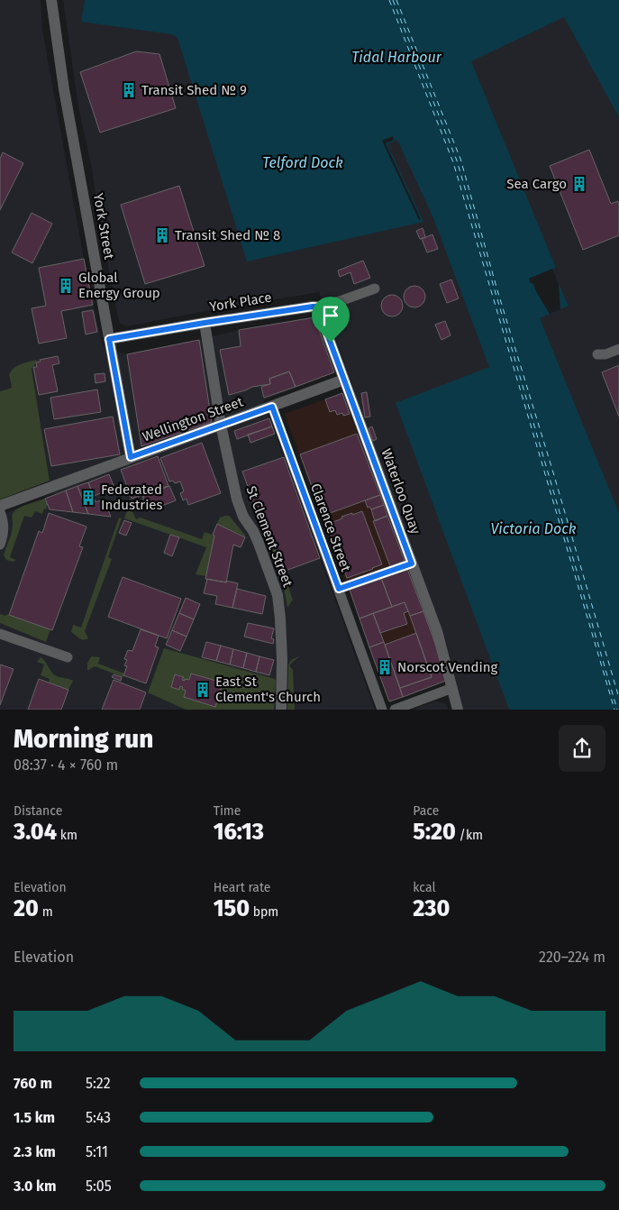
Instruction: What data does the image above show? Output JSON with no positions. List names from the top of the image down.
{
  "streets": {
    "street": [
      "York Street",
      "York Place",
      "Wellington Street",
      "Waterloo Quay",
      "Clarence Street",
      "St Clement Street"
    ]
  },
  "crossings": [
    ["York Street", "York Place"],
    ["York Street", "Wellington Street"],
    ["York Place", "Waterloo Quay"],
    ["York Place", "St Clement Street"],
    ["Wellington Street", "Waterloo Quay"],
    ["Wellington Street", "Clarence Street"],
    ["Wellington Street", "St Clement Street"]
  ],
  "water": ["Tidal Harbour", "Telford Dock", "Victoria Dock"],
  "places": {
    "building": [
      "Transit Shed № 9",
      "Sea Cargo",
      "Transit Shed № 8",
      "Global Energy Group",
      "Federated Industries",
      "Norscot Vending",
      "East St Clement's Church"
    ]
  },
  "page": {
    "heading": ["Morning run", "08:37 · 4 × 760 m"],
    "stats": [
      ["Distance", "3.04 km"],
      ["Time", "16:13"],
      ["Pace", "5:20 /km"],
      ["Elevation", "20 m"],
      ["Heart rate", "150 bpm"],
      ["kcal", "230"]
    ],
    "chart": ["Elevation", "220–224 m"],
    "list": [
      {
        "name": "760 m",
        "note": "5:22"
      },
      {
        "name": "1.5 km",
        "note": "5:43"
      },
      {
        "name": "2.3 km",
        "note": "5:11"
      },
      {
        "name": "3.0 km",
        "note": "5:05"
      }
    ]
  }
}
